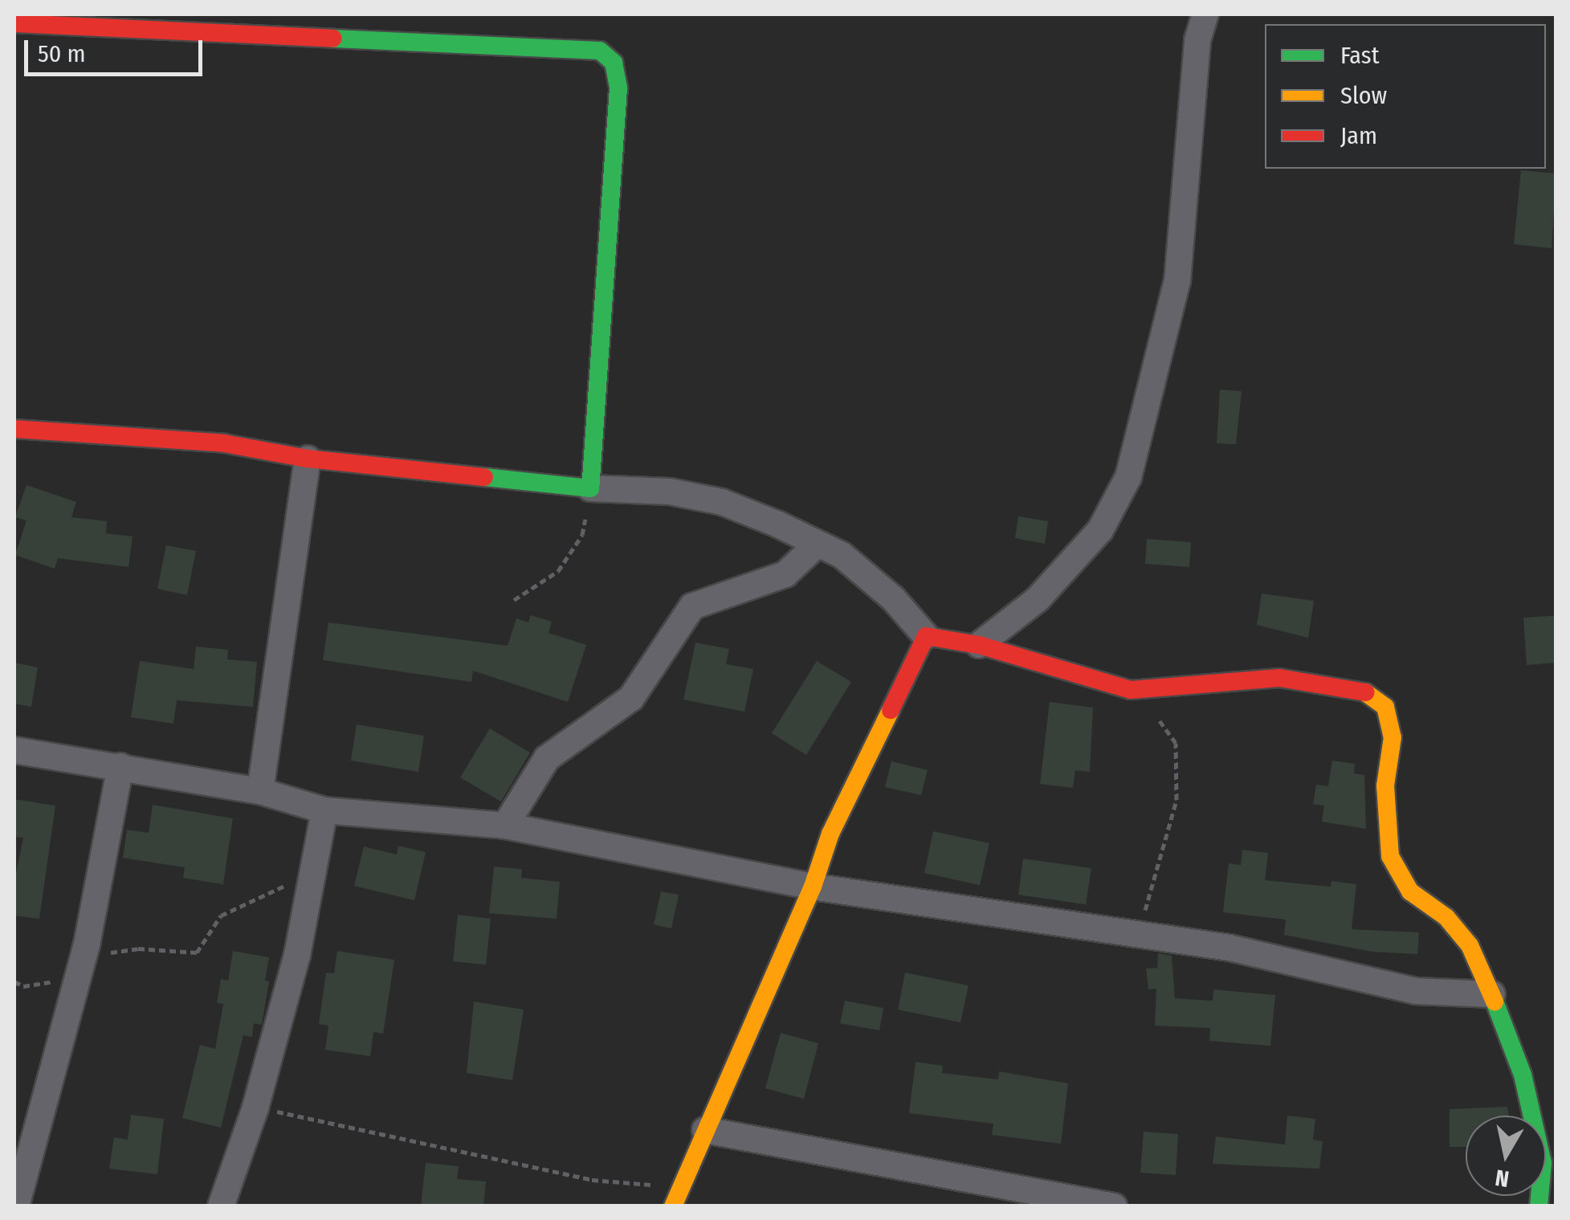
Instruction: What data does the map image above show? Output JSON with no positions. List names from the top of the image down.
{
  "legend": ["Fast", "Slow", "Jam"],
  "scale_bar": "50 m",
  "north": "bottom"
}
